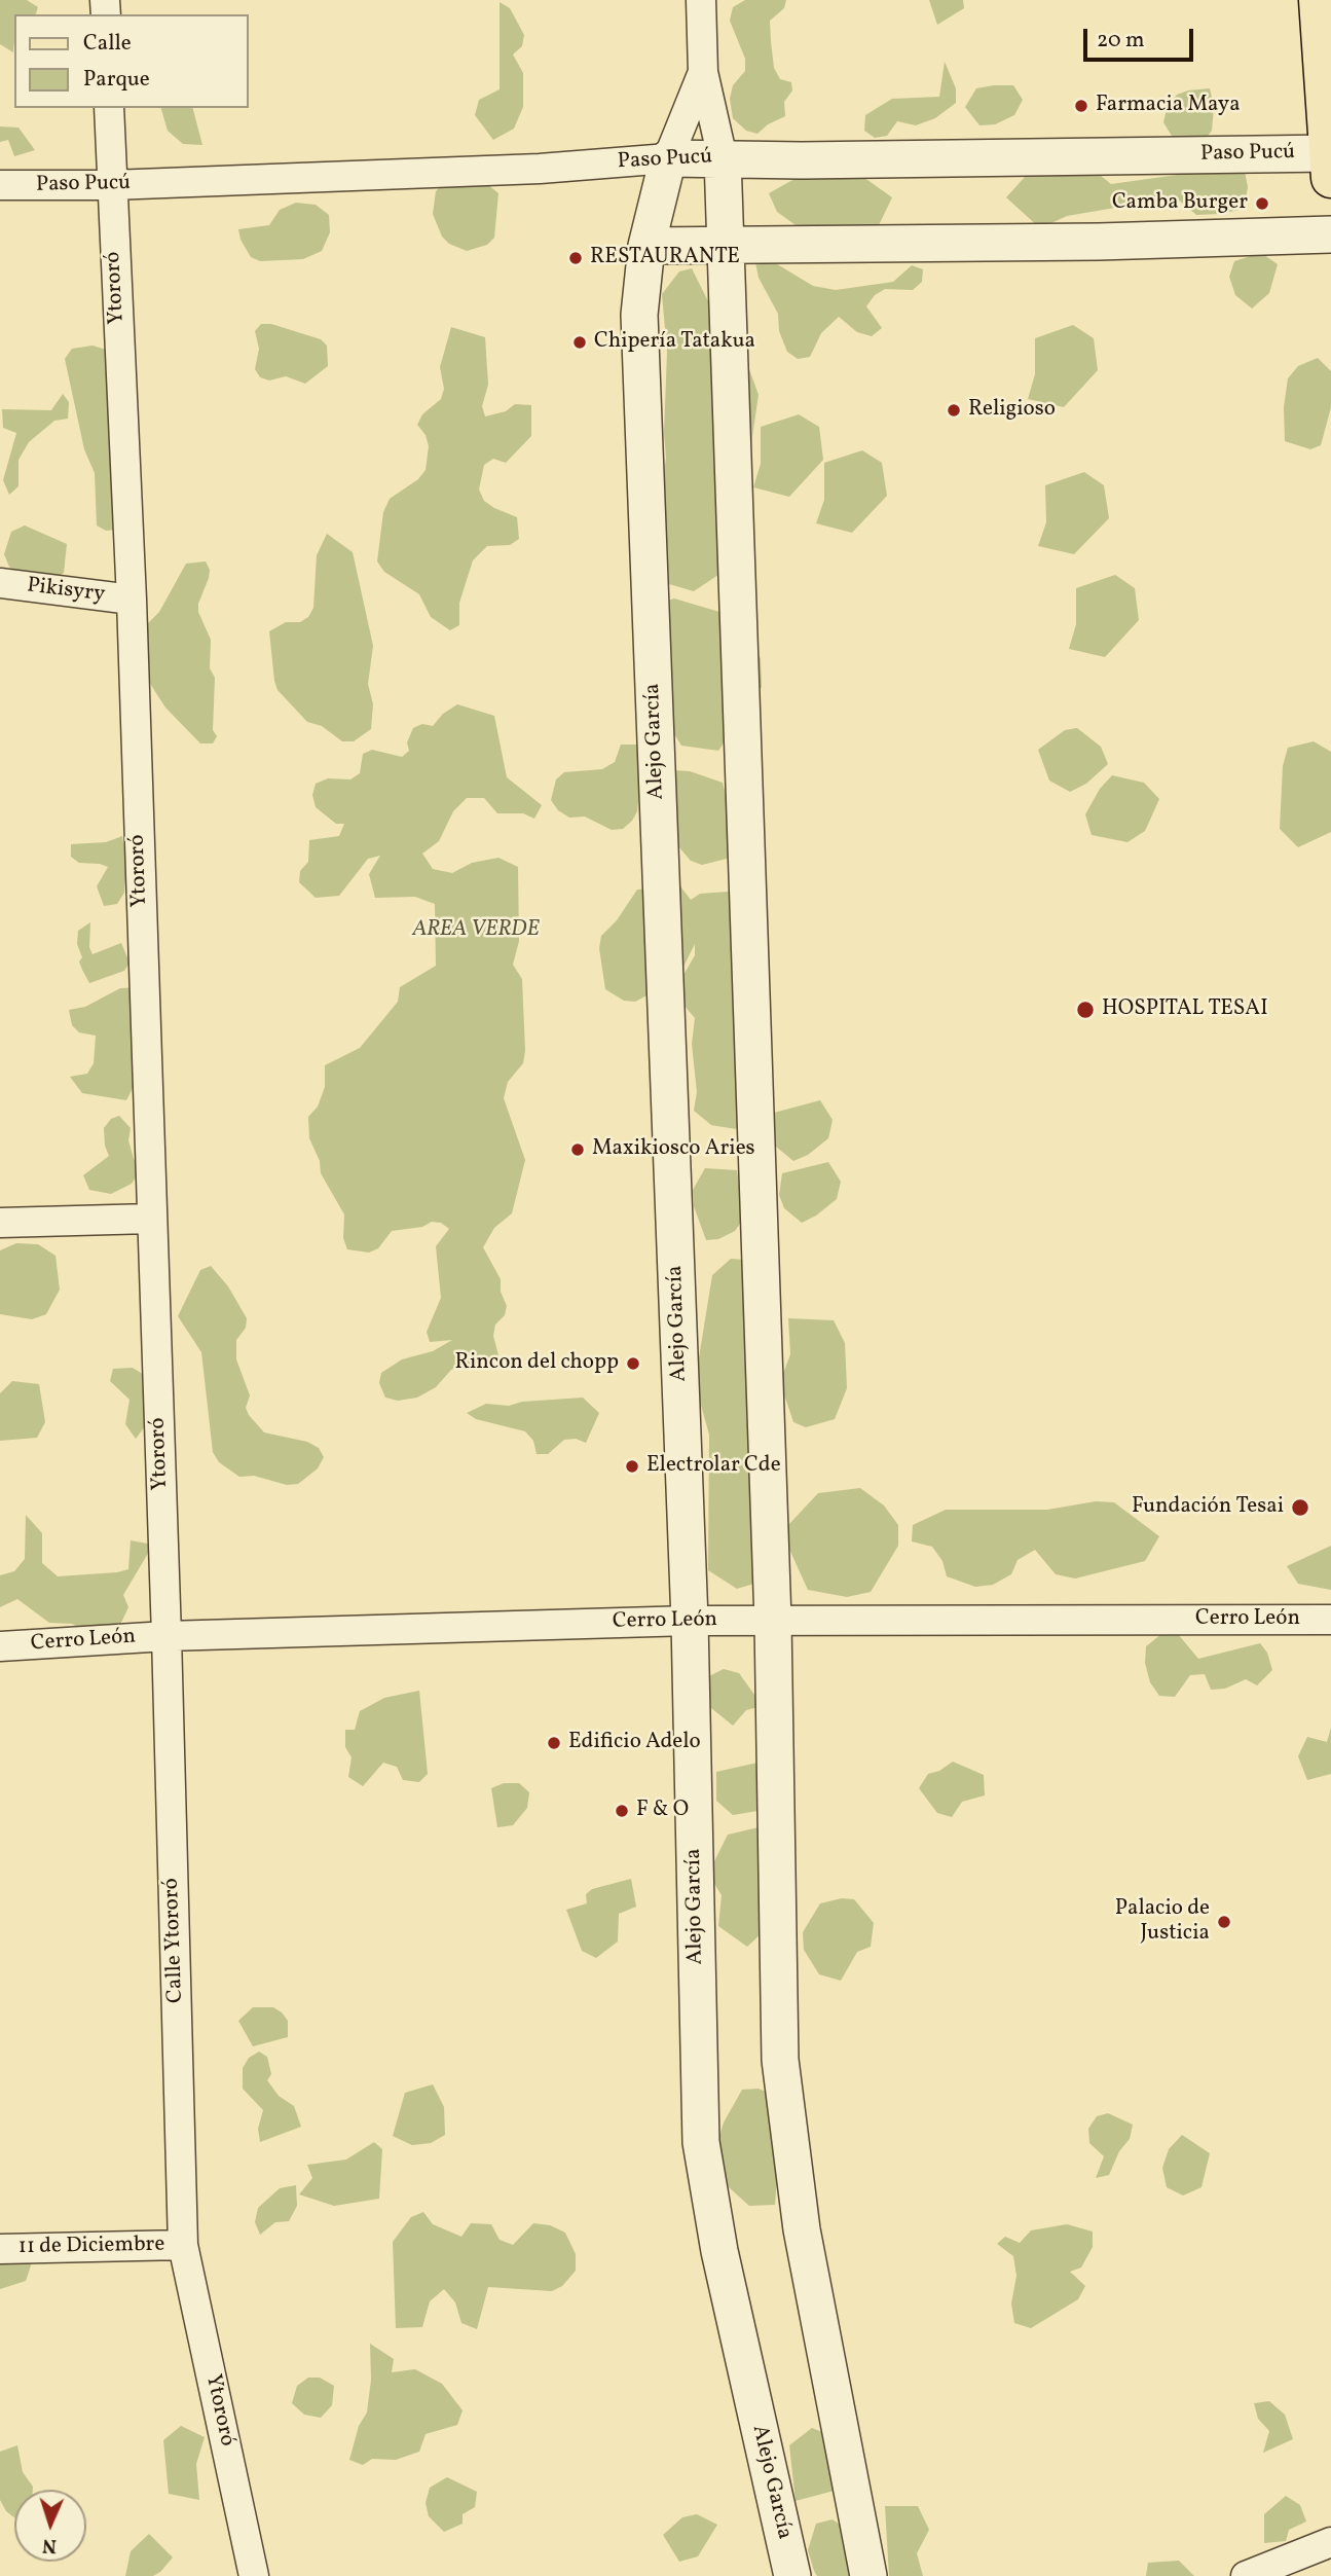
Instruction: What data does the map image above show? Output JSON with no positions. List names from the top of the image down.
{
  "streets": {
    "street": [
      "Paso Pucú",
      "Ytororó",
      "Pikisyry",
      "Alejo García",
      "Cerro León",
      "Calle Ytororó",
      "11 de Diciembre"
    ]
  },
  "crossings": [
    ["Paso Pucú", "Ytororó"],
    ["Paso Pucú", "Alejo García"],
    ["Ytororó", "Pikisyry"],
    ["Ytororó", "Cerro León"],
    ["Ytororó", "Calle Ytororó"],
    ["Ytororó", "11 de Diciembre"],
    ["Alejo García", "Cerro León"],
    ["Cerro León", "Calle Ytororó"],
    ["Calle Ytororó", "11 de Diciembre"]
  ],
  "parks": ["AREA VERDE"],
  "places": [
    "Farmacia Maya",
    "Camba Burger",
    "RESTAURANTE",
    "Chipería Tatakua",
    "Religioso",
    "HOSPITAL TESAI",
    "Maxikiosco Aries",
    "Rincon del chopp",
    "Electrolar Cde",
    "Fundación Tesai",
    "Edificio Adelo",
    "F & O",
    "Palacio de Justicia"
  ],
  "legend": ["Calle", "Parque"],
  "scale_bar": "20 m",
  "north": "bottom"
}
